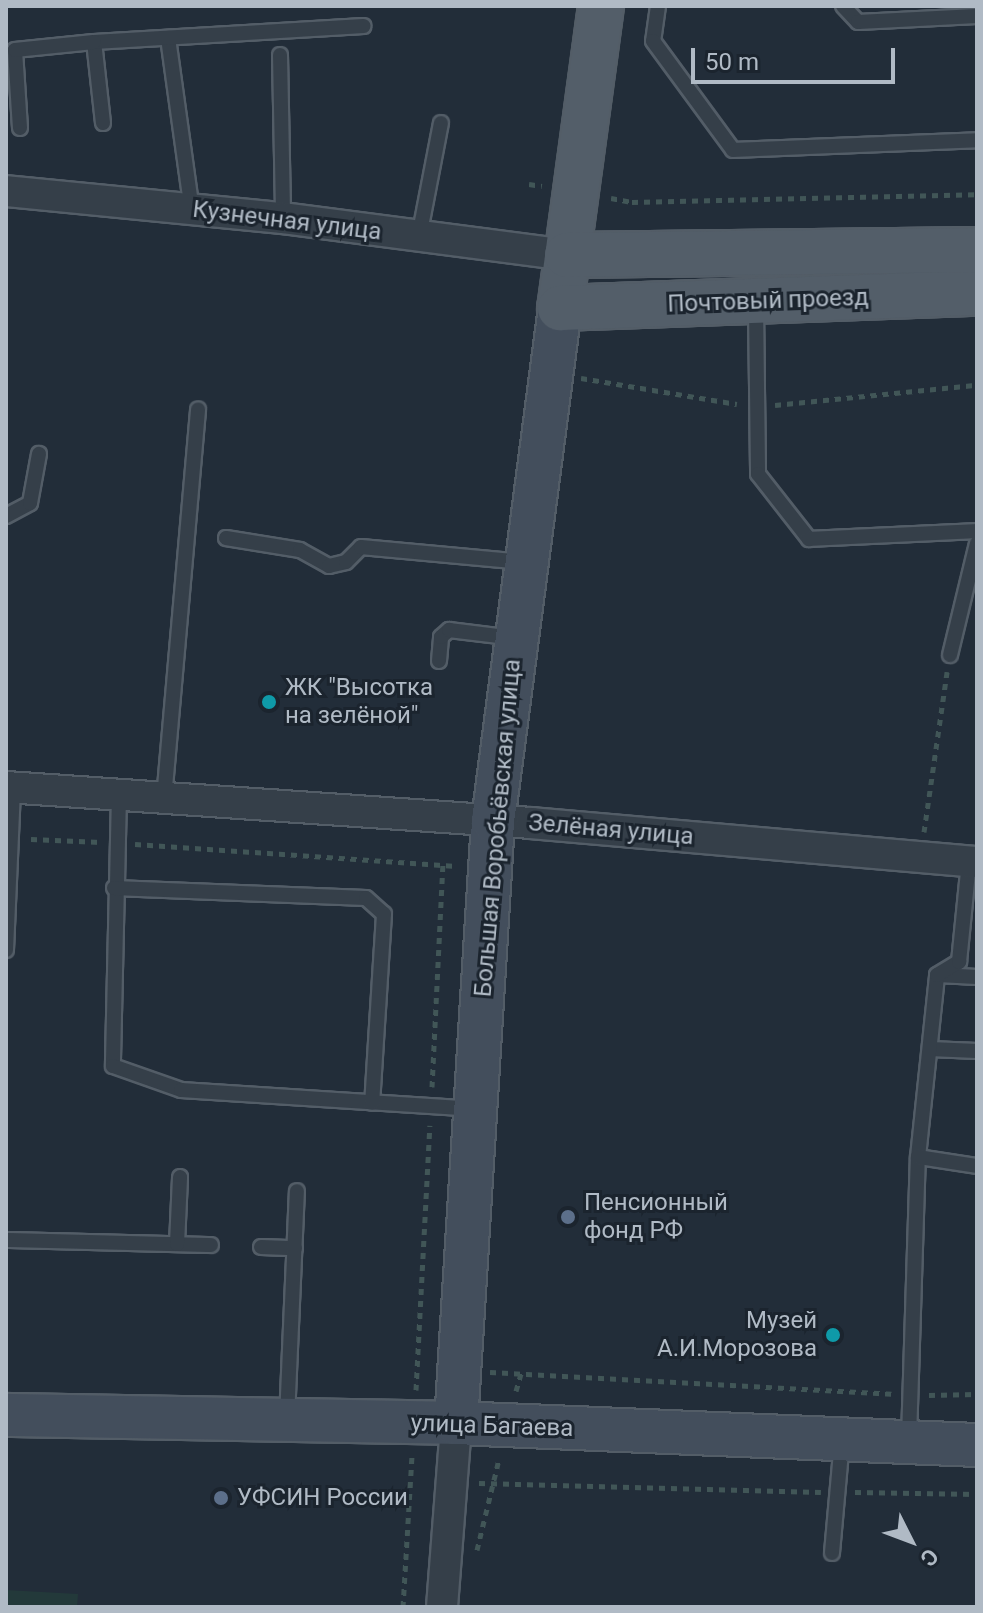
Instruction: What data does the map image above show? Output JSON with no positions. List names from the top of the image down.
{
  "streets": {
    "main road": ["Почтовый проезд", "Большая Воробьёвская улица", "улица Багаева"],
    "street": ["Кузнечная улица", "Зелёная улица"]
  },
  "crossings": [
    ["Кузнечная улица", "Почтовый проезд"],
    ["Кузнечная улица", "Большая Воробьёвская улица"],
    ["Почтовый проезд", "Большая Воробьёвская улица"],
    ["Большая Воробьёвская улица", "Зелёная улица"],
    ["Большая Воробьёвская улица", "улица Багаева"]
  ],
  "places": [
    "ЖК \"Высотка на зелёной\"",
    "Пенсионный фонд РФ",
    "Музей А.И.Морозова",
    "УФСИН России"
  ],
  "scale_bar": "50 m",
  "north": "bottom right"
}
